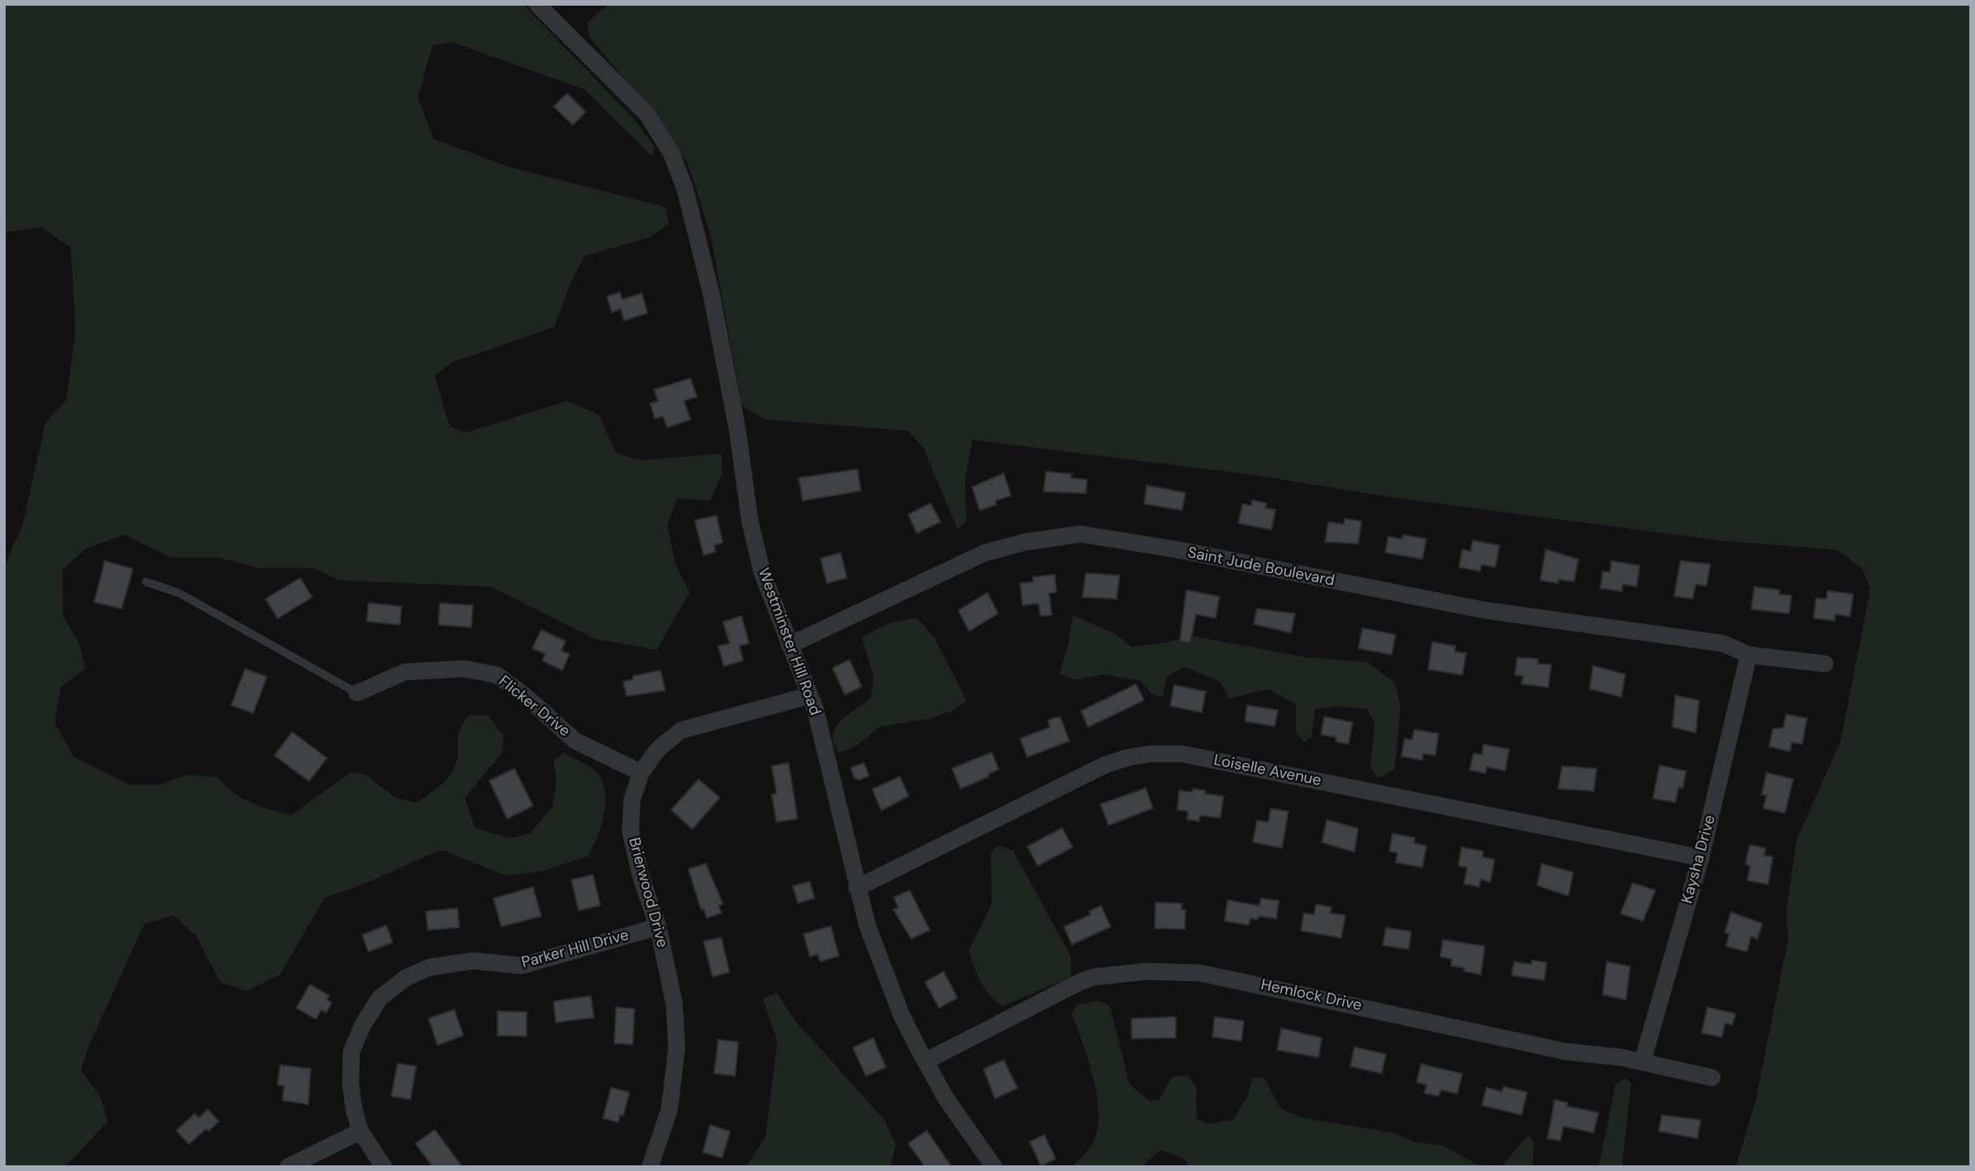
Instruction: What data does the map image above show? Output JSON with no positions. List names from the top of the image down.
{
  "streets": {
    "street": [
      "Saint Jude Boulevard",
      "Westminster Hill Road",
      "Flicker Drive",
      "Loiselle Avenue",
      "Kaysha Drive",
      "Brierwood Drive",
      "Parker Hill Drive",
      "Hemlock Drive"
    ]
  },
  "crossings": [
    ["Saint Jude Boulevard", "Westminster Hill Road"],
    ["Saint Jude Boulevard", "Kaysha Drive"],
    ["Westminster Hill Road", "Loiselle Avenue"],
    ["Westminster Hill Road", "Brierwood Drive"],
    ["Westminster Hill Road", "Hemlock Drive"],
    ["Flicker Drive", "Brierwood Drive"],
    ["Loiselle Avenue", "Kaysha Drive"],
    ["Kaysha Drive", "Hemlock Drive"],
    ["Brierwood Drive", "Parker Hill Drive"]
  ]
}
